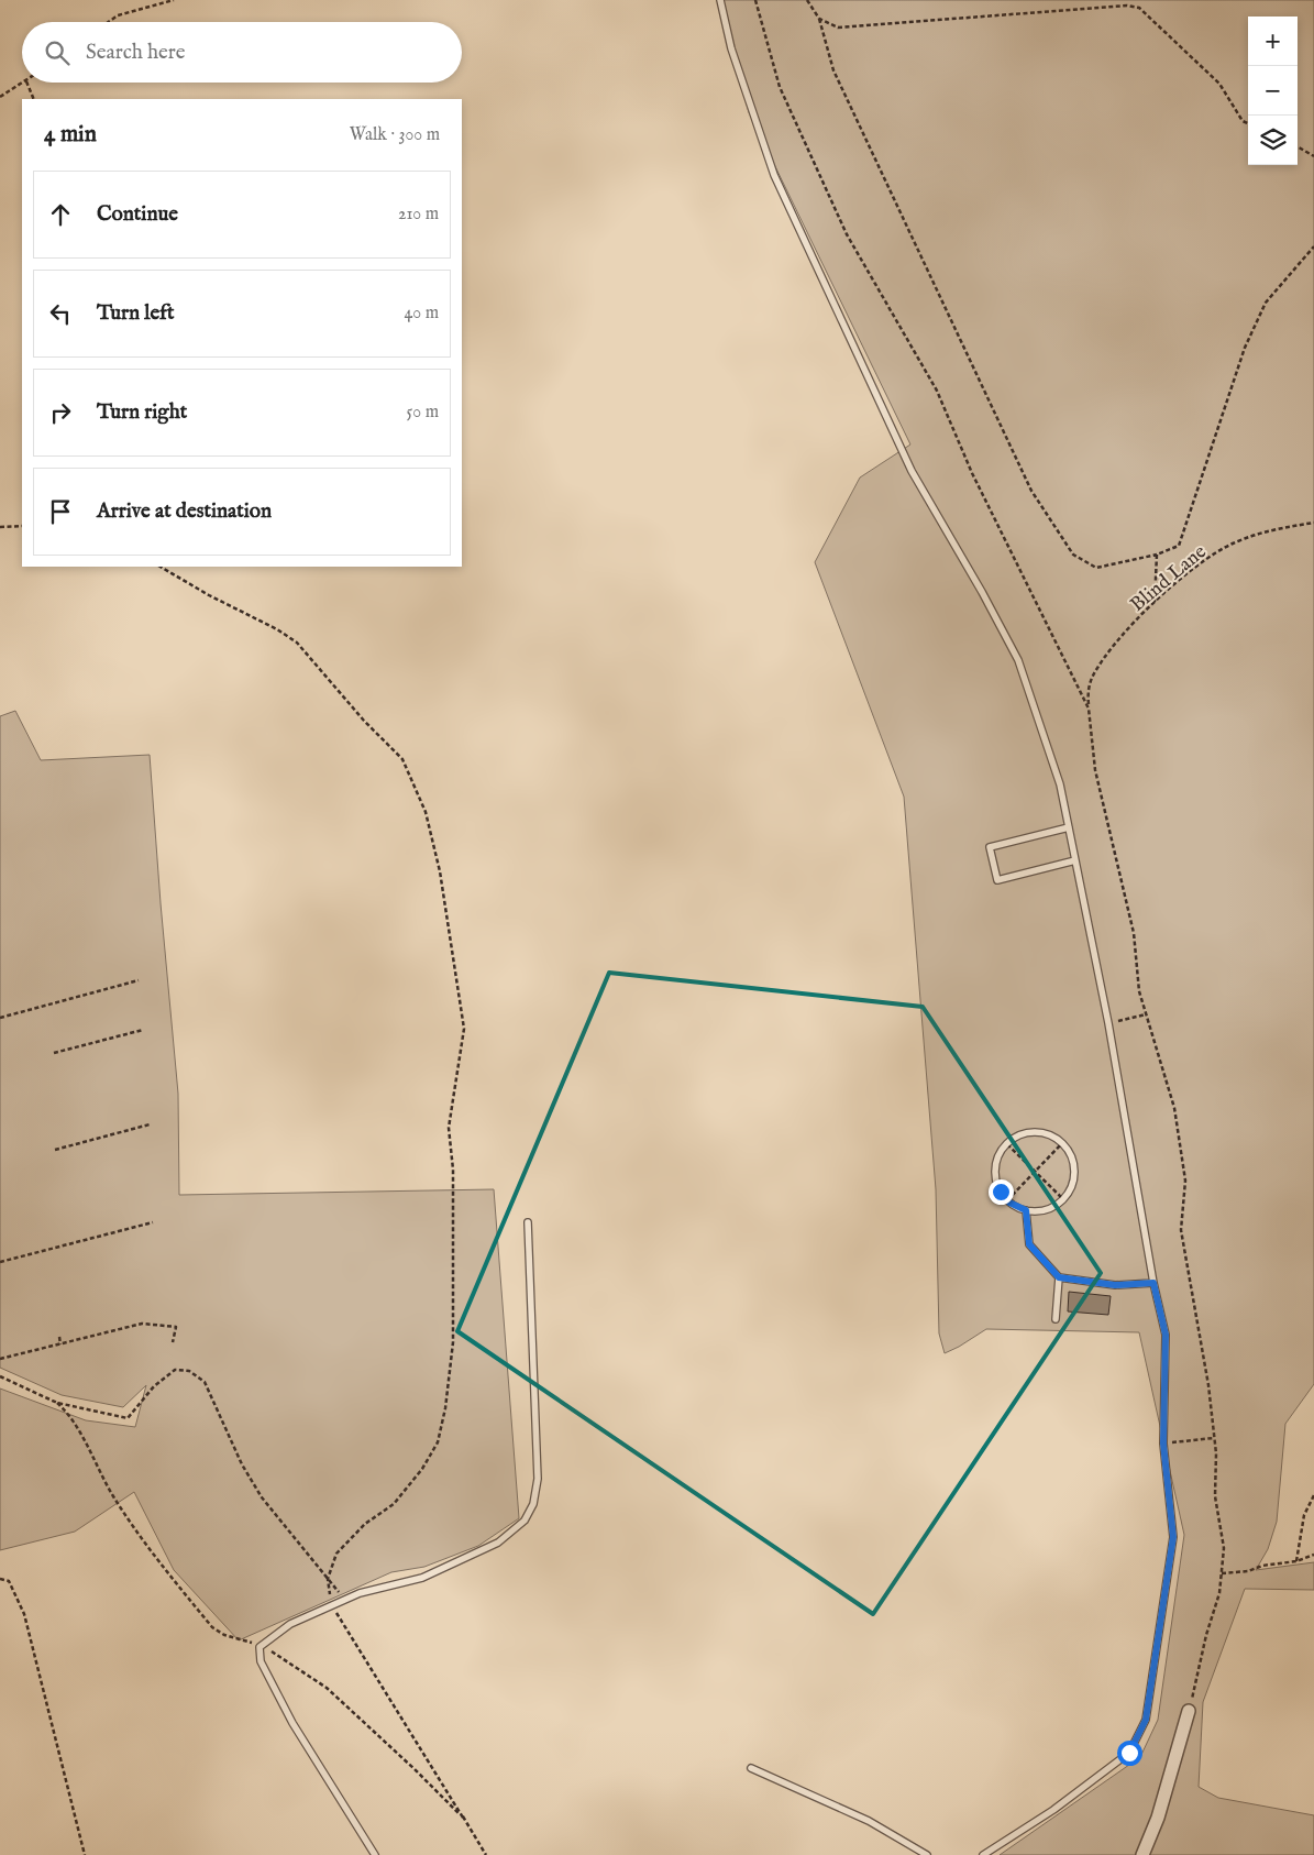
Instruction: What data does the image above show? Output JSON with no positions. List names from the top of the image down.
{
  "streets": {
    "path": ["Blind Lane"]
  },
  "page": {
    "map_buttons": ["+", "−"],
    "search": "Search here",
    "heading": ["4 min", "Walk · 300 m"],
    "list": [
      ["Continue", "210 m"],
      ["Turn left", "40 m"],
      ["Turn right", "50 m"],
      "Arrive at destination"
    ]
  }
}
